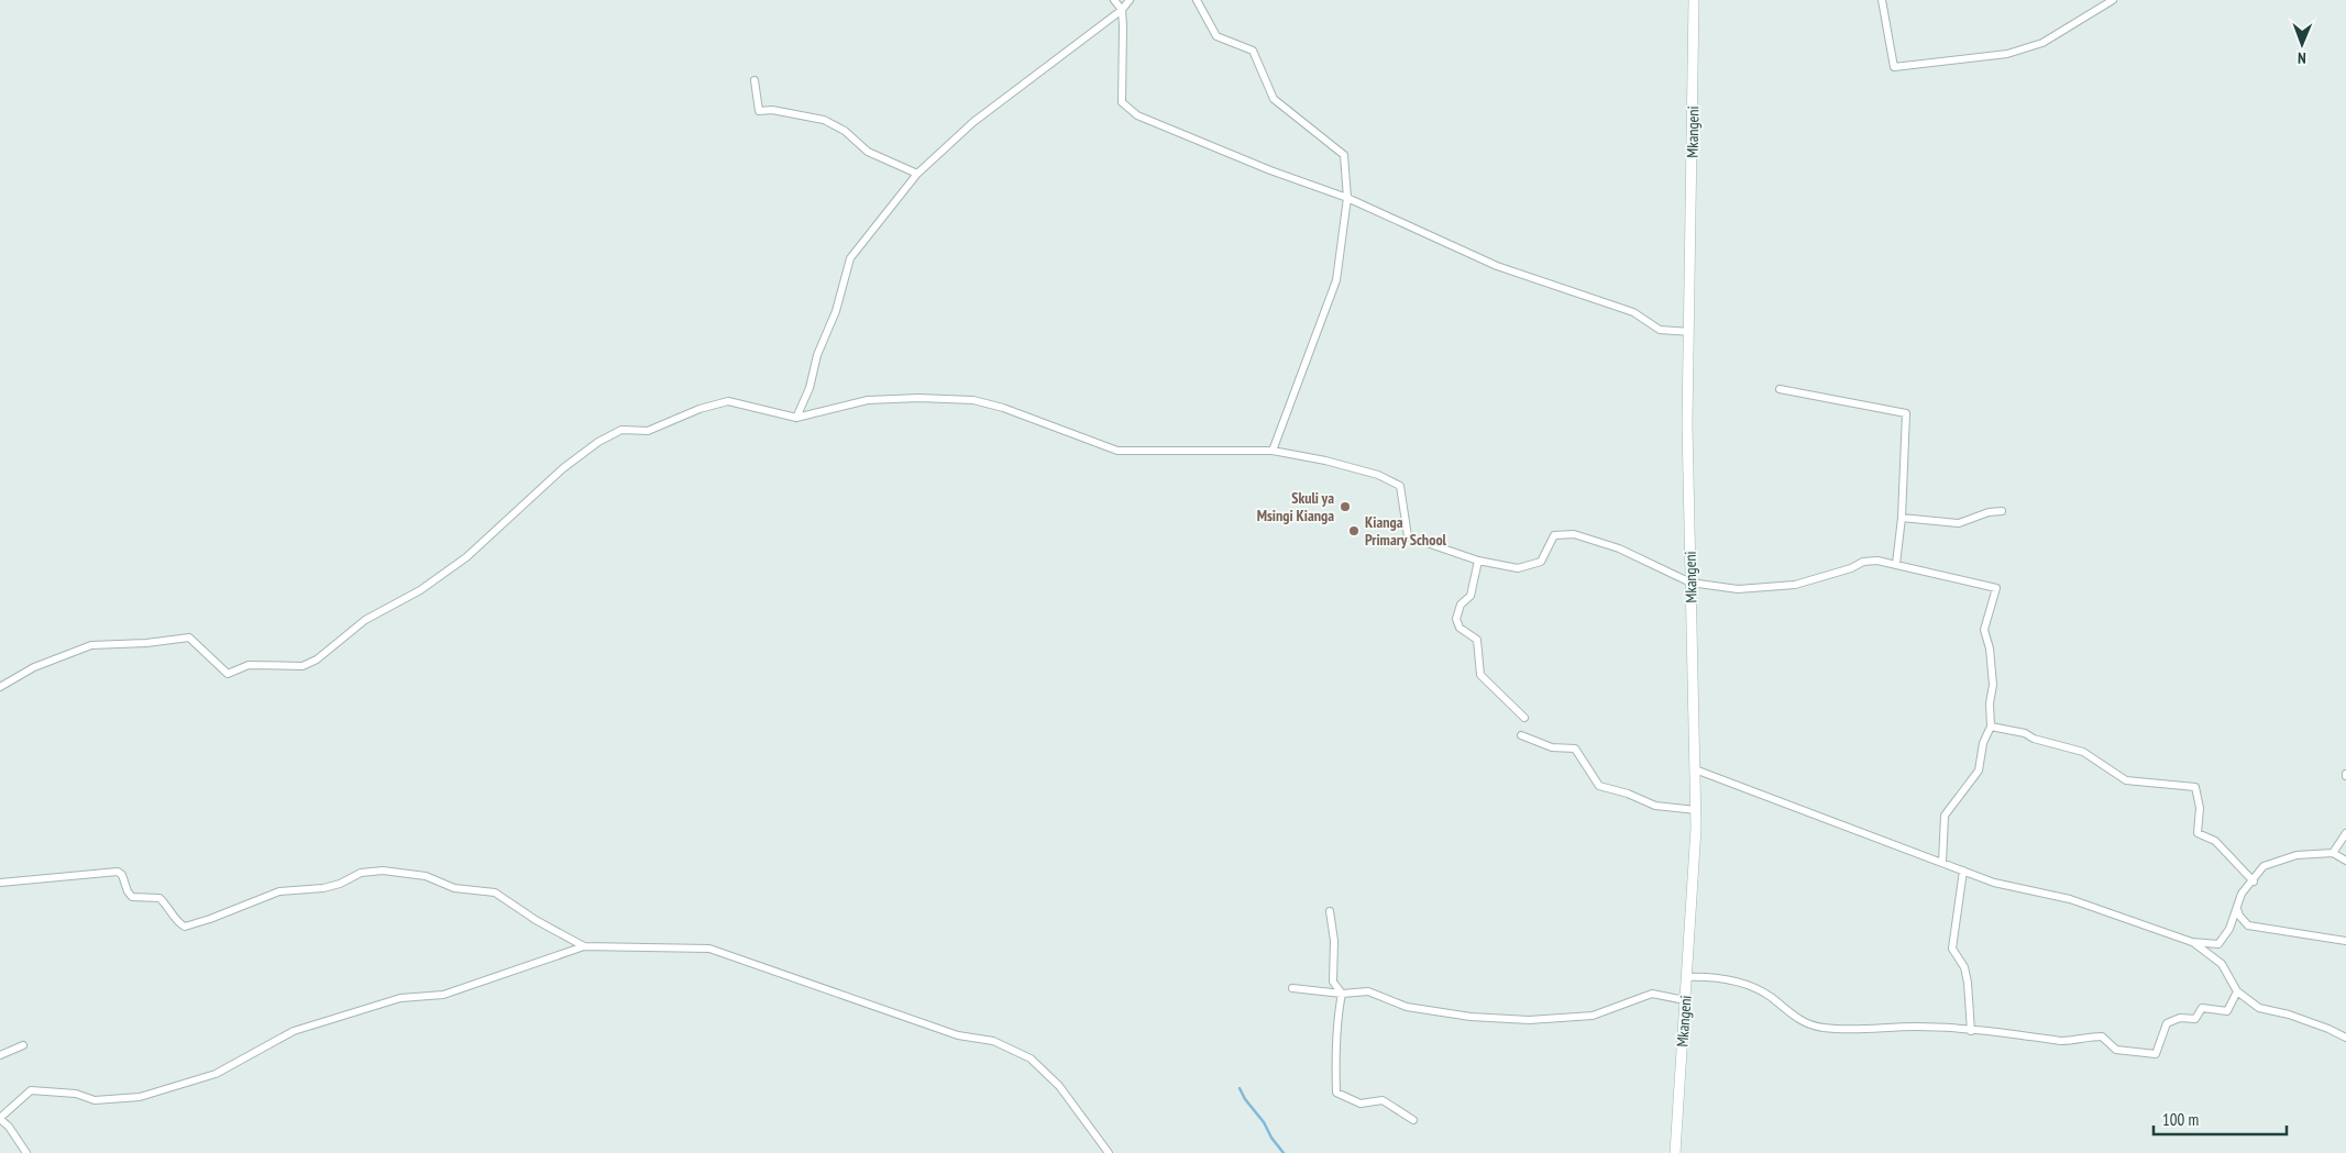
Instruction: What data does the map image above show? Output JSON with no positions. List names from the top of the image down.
{
  "streets": {
    "street": ["Mkangeni"]
  },
  "places": ["Skuli ya Msingi Kianga", "Kianga Primary School"],
  "scale_bar": "100 m",
  "north": "bottom"
}
